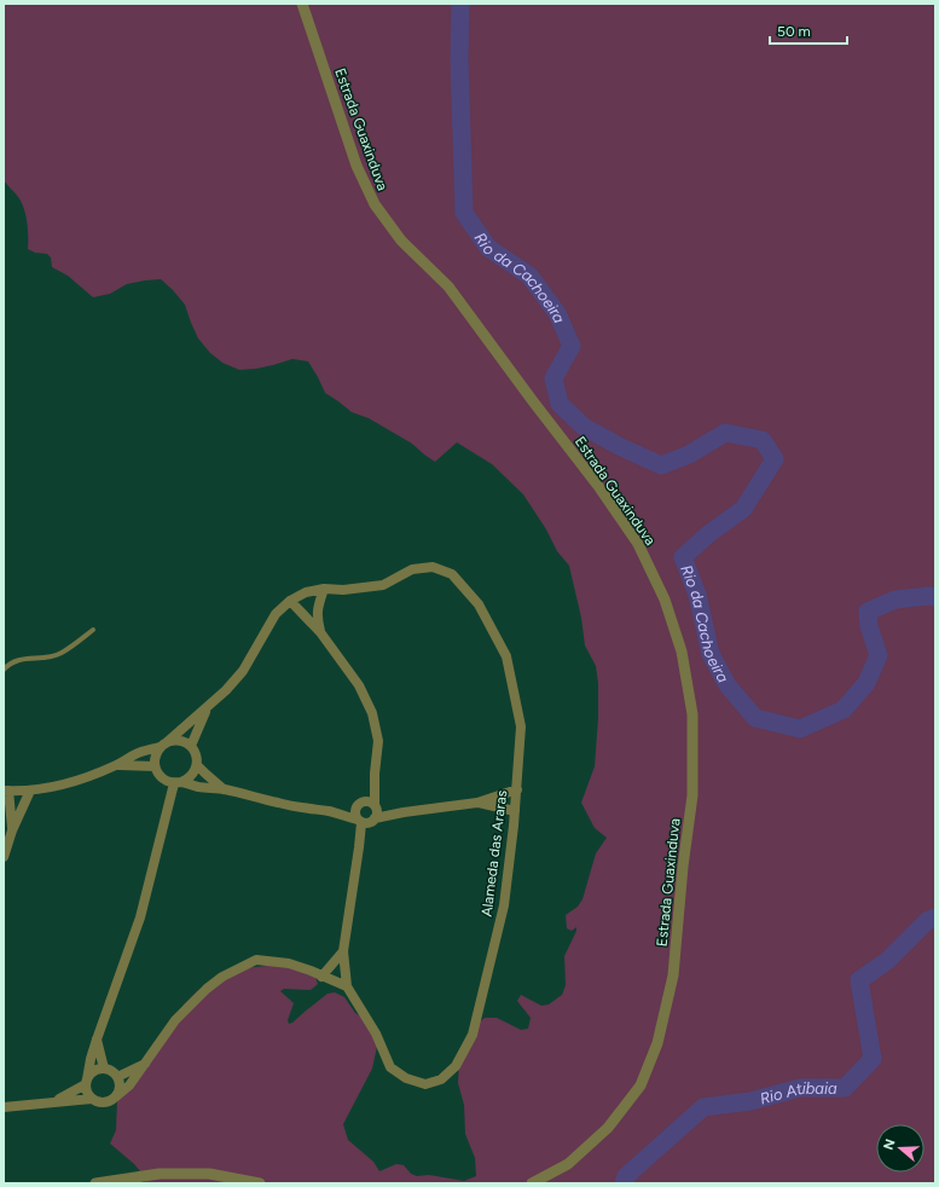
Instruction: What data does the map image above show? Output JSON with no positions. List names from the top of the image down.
{
  "streets": {
    "street": ["Estrada Guaxinduva", "Alameda das Araras"]
  },
  "water": ["Rio da Cachoeira", "Rio Atibaia"],
  "scale_bar": "50 m",
  "north": "left"
}
